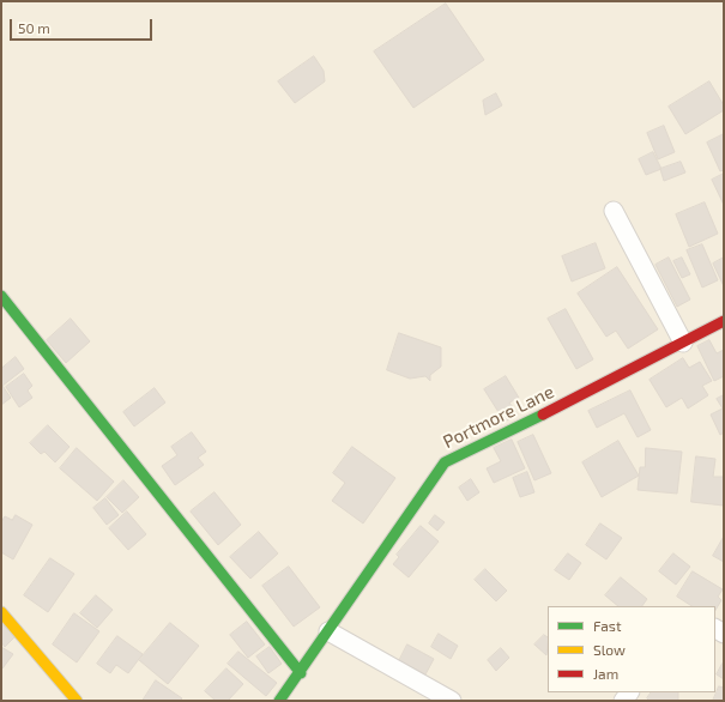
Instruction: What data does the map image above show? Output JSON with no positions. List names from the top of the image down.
{
  "streets": {
    "street": ["Portmore Lane"]
  },
  "legend": ["Fast", "Slow", "Jam"],
  "scale_bar": "50 m"
}
